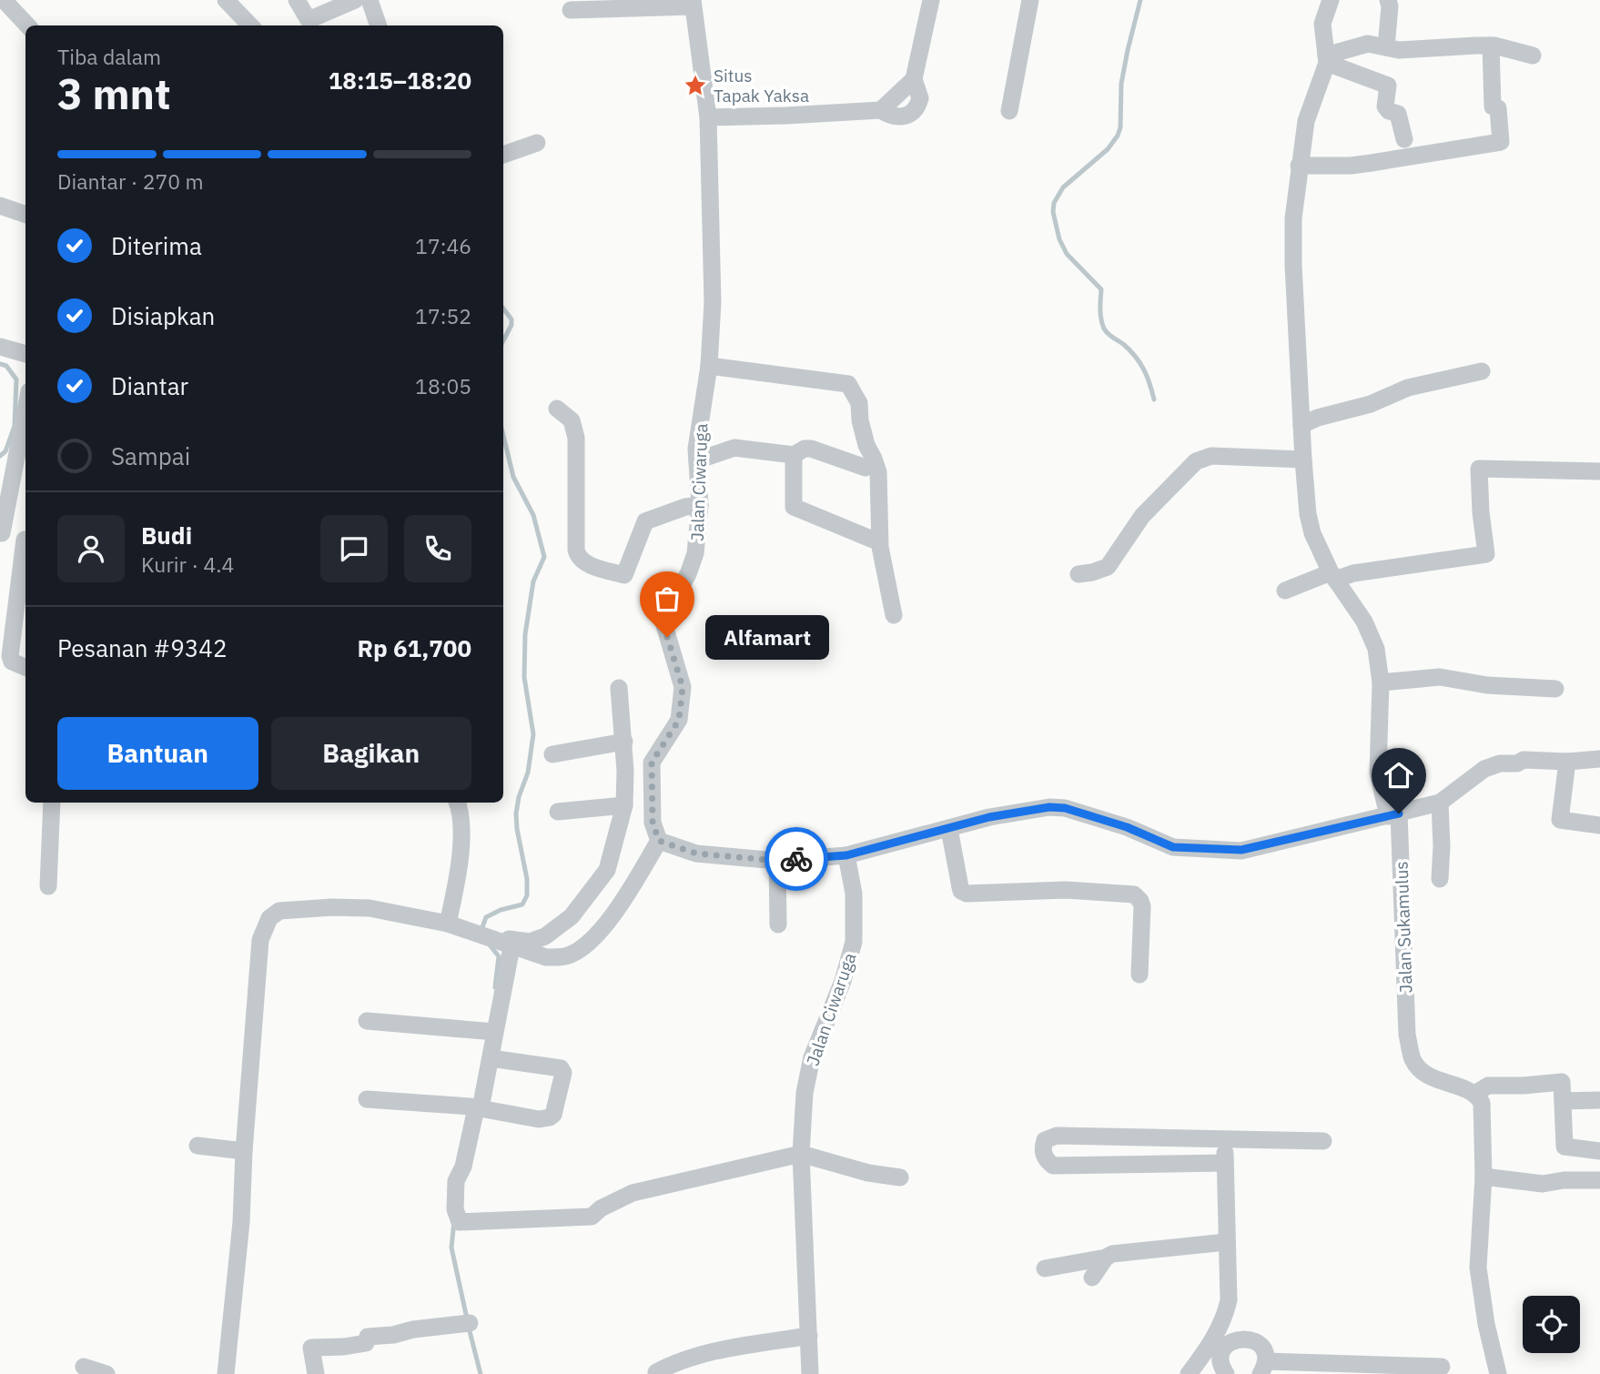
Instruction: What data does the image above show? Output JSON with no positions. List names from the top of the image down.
{
  "streets": {
    "street": ["Jalan Ciwaruga", "Jalan Sukamulus"]
  },
  "places": {
    "place": ["Situs Tapak Yaksa"],
    "other": ["Alfamart"]
  },
  "page": {
    "heading": ["3 mnt", "Tiba dalam", "18:15–18:20"],
    "panel": [
      "Budi",
      "Kurir · 4.4",
      "Pesanan #9342",
      "Rp 61,700"
    ],
    "bar": "Diantar · 270 m",
    "list": [
      ["Diterima", "17:46"],
      ["Disiapkan", "17:52"],
      ["Diantar", "18:05"],
      "Sampai"
    ],
    "bubble": "Alfamart",
    "buttons": ["Bantuan", "Bagikan"]
  }
}
